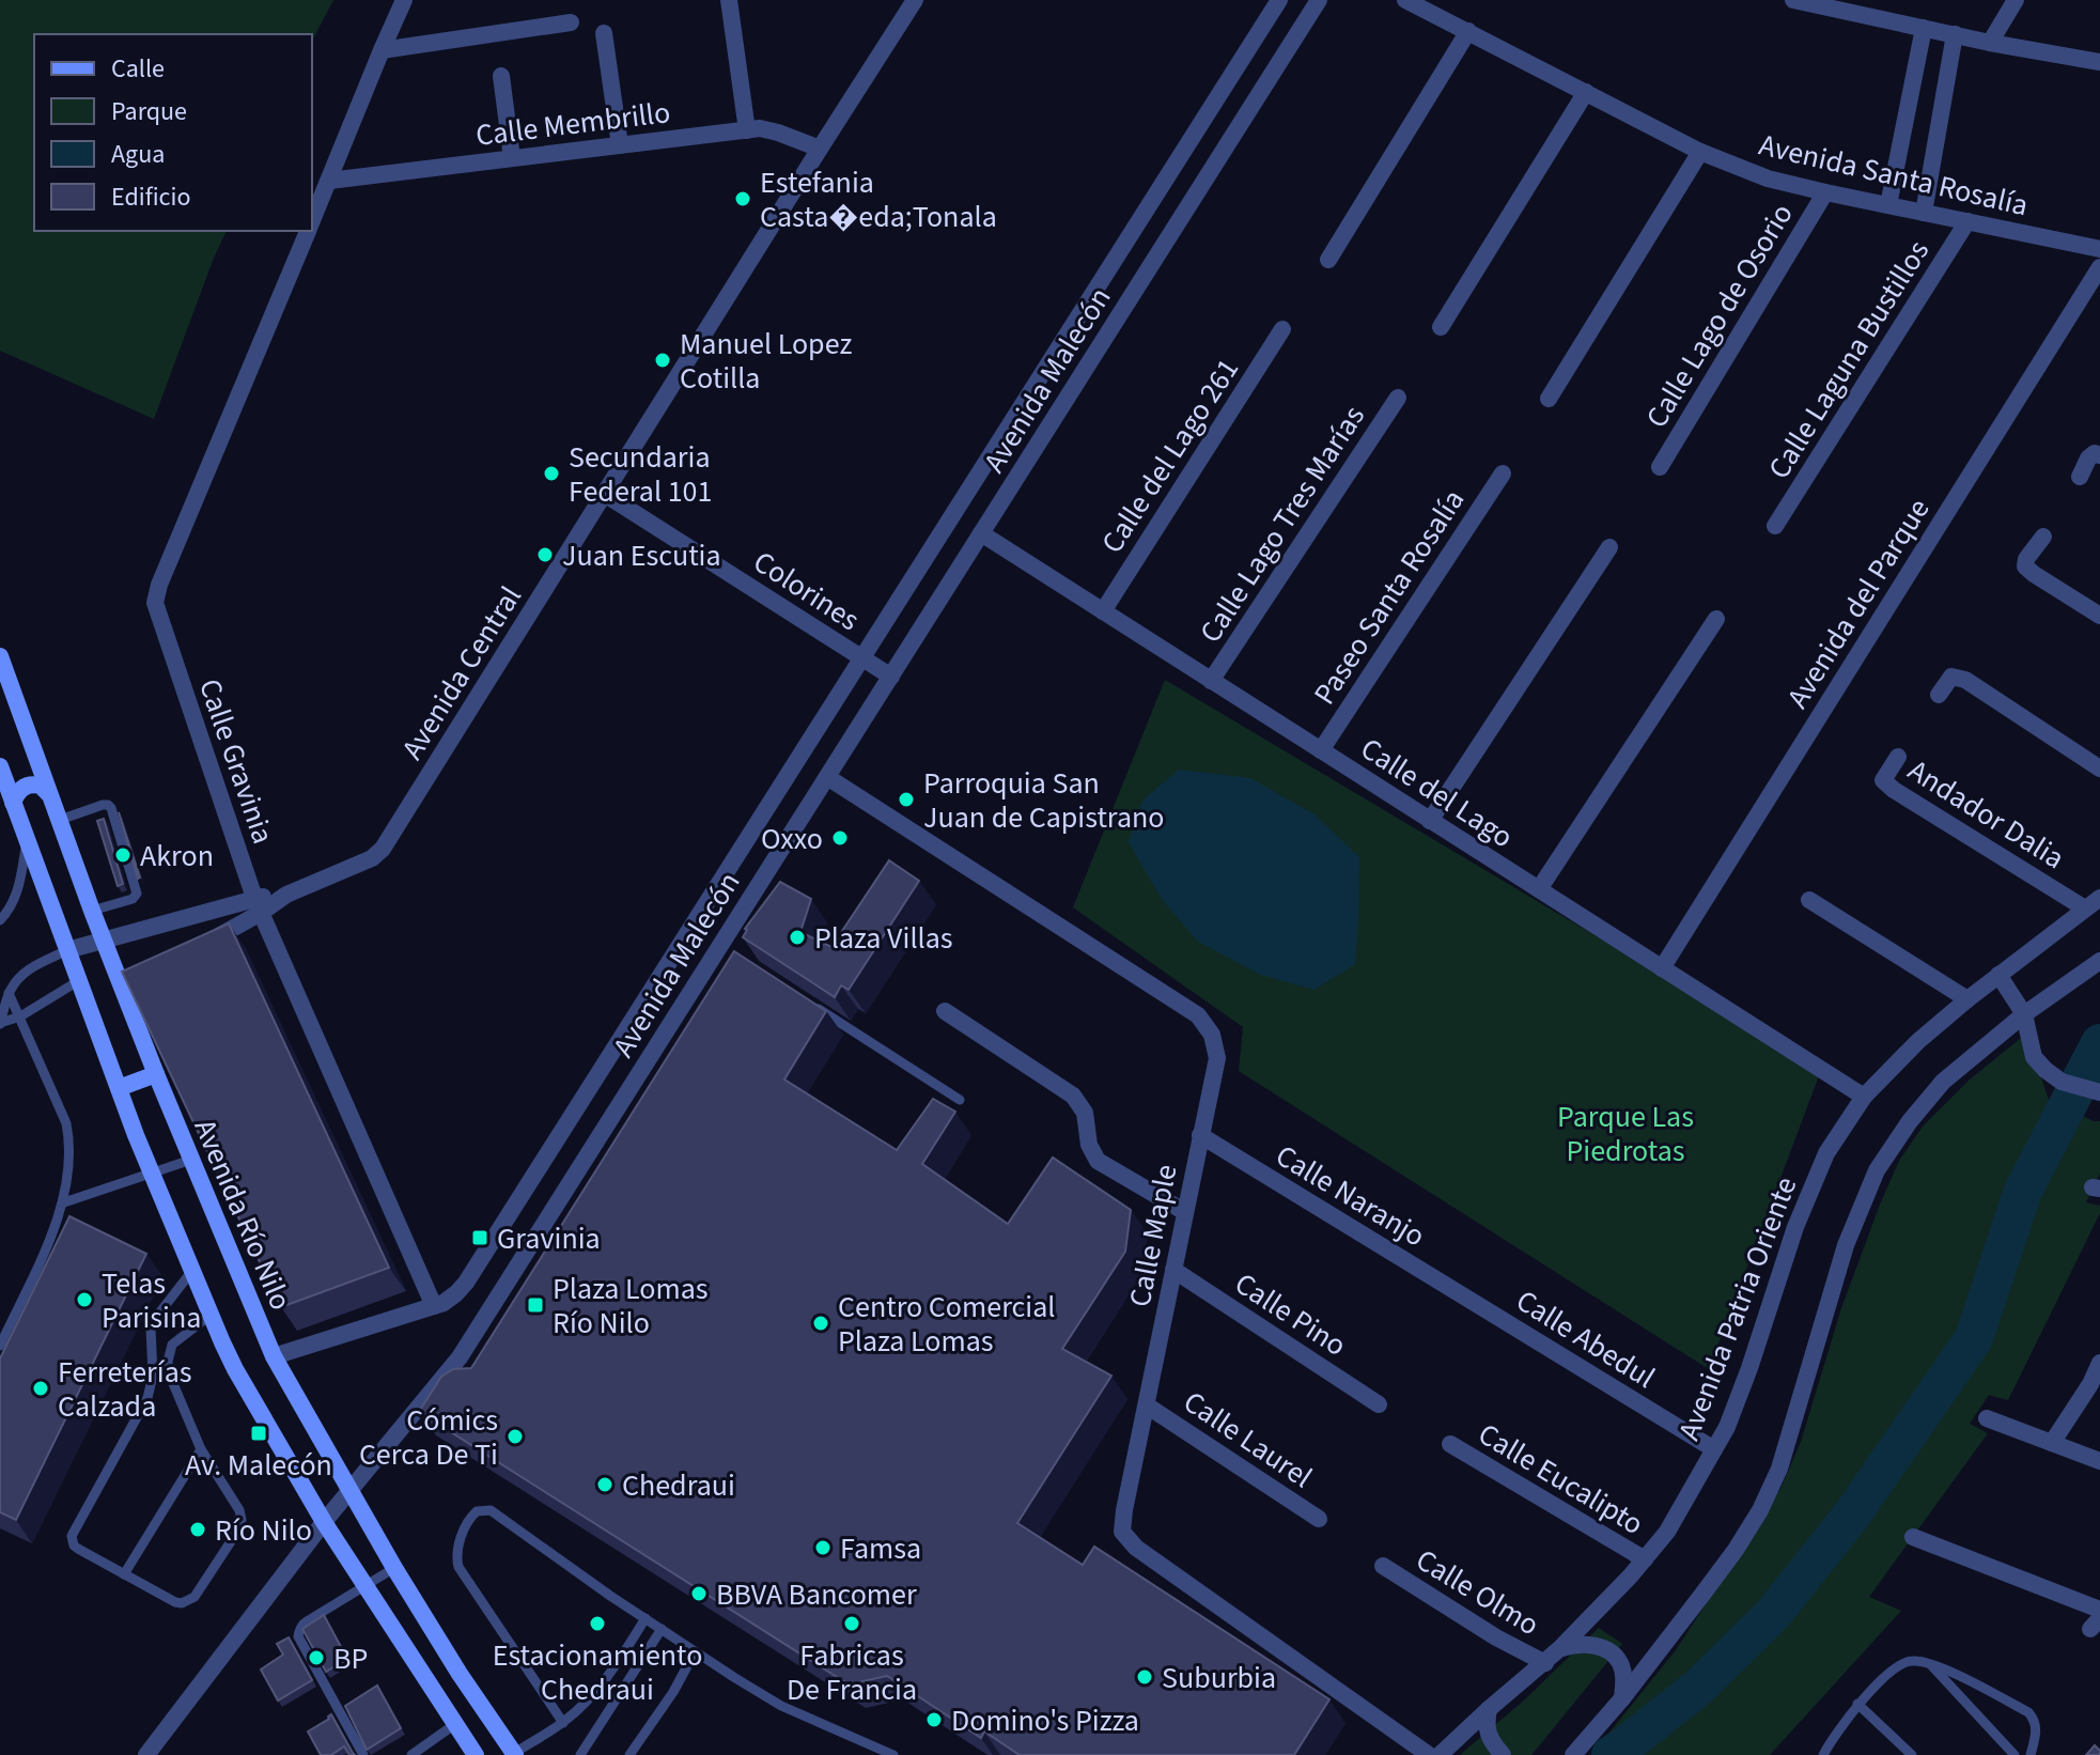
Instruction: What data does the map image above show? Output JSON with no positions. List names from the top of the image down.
{
  "streets": {
    "main road": ["Avenida Río Nilo"],
    "street": [
      "Calle Membrillo",
      "Avenida Santa Rosalía",
      "Calle Lago de Osorio",
      "Calle Laguna Bustillos",
      "Avenida Malecón",
      "Calle del Lago 261",
      "Calle Lago Tres Marías",
      "Colorines",
      "Paseo Santa Rosalía",
      "Avenida del Parque",
      "Avenida Central",
      "Calle Gravinia",
      "Calle del Lago",
      "Andador Dalia",
      "Calle Naranjo",
      "Calle Maple",
      "Avenida Patria Oriente",
      "Calle Pino",
      "Calle Abedul",
      "Calle Laurel",
      "Calle Eucalipto",
      "Calle Olmo"
    ]
  },
  "crossings": [
    ["Calle Membrillo", "Avenida Central"],
    ["Calle Membrillo", "Calle Gravinia"],
    ["Avenida Santa Rosalía", "Calle Lago de Osorio"],
    ["Avenida Santa Rosalía", "Calle Laguna Bustillos"],
    ["Avenida Malecón", "Colorines"],
    ["Avenida Malecón", "Calle Gravinia"],
    ["Avenida Malecón", "Calle del Lago"],
    ["Avenida Malecón", "Avenida Río Nilo"],
    ["Avenida Malecón", "Calle Maple"],
    ["Calle del Lago 261", "Calle del Lago"],
    ["Calle Lago Tres Marías", "Calle del Lago"],
    ["Colorines", "Avenida Central"],
    ["Paseo Santa Rosalía", "Calle del Lago"],
    ["Avenida del Parque", "Calle del Lago"],
    ["Avenida Central", "Calle Gravinia"],
    ["Avenida Central", "Avenida Río Nilo"],
    ["Calle del Lago", "Avenida Patria Oriente"],
    ["Andador Dalia", "Avenida Patria Oriente"],
    ["Calle Naranjo", "Calle Maple"],
    ["Calle Naranjo", "Calle Abedul"],
    ["Calle Maple", "Calle Pino"],
    ["Calle Maple", "Calle Laurel"],
    ["Avenida Patria Oriente", "Calle Abedul"],
    ["Avenida Patria Oriente", "Calle Eucalipto"],
    ["Avenida Patria Oriente", "Calle Olmo"]
  ],
  "parks": ["Parque Las Piedrotas"],
  "places": {
    "other": [
      "Estefania Casta�eda;Tonala",
      "Manuel Lopez Cotilla",
      "Secundaria Federal 101",
      "Juan Escutia",
      "Parroquia San Juan de Capistrano",
      "Oxxo",
      "Akron",
      "Plaza Villas",
      "Telas Parisina",
      "Centro Comercial Plaza Lomas",
      "Ferreterías Calzada",
      "Cómics Cerca De Ti",
      "Chedraui",
      "Río Nilo",
      "Famsa",
      "BBVA Bancomer",
      "Estacionamiento Chedraui",
      "Fabricas De Francia",
      "BP",
      "Suburbia",
      "Domino's Pizza"
    ],
    "transit": ["Gravinia", "Plaza Lomas Río Nilo", "Av. Malecón"]
  },
  "legend": [
    "Calle",
    "Parque",
    "Agua",
    "Edificio"
  ]
}
